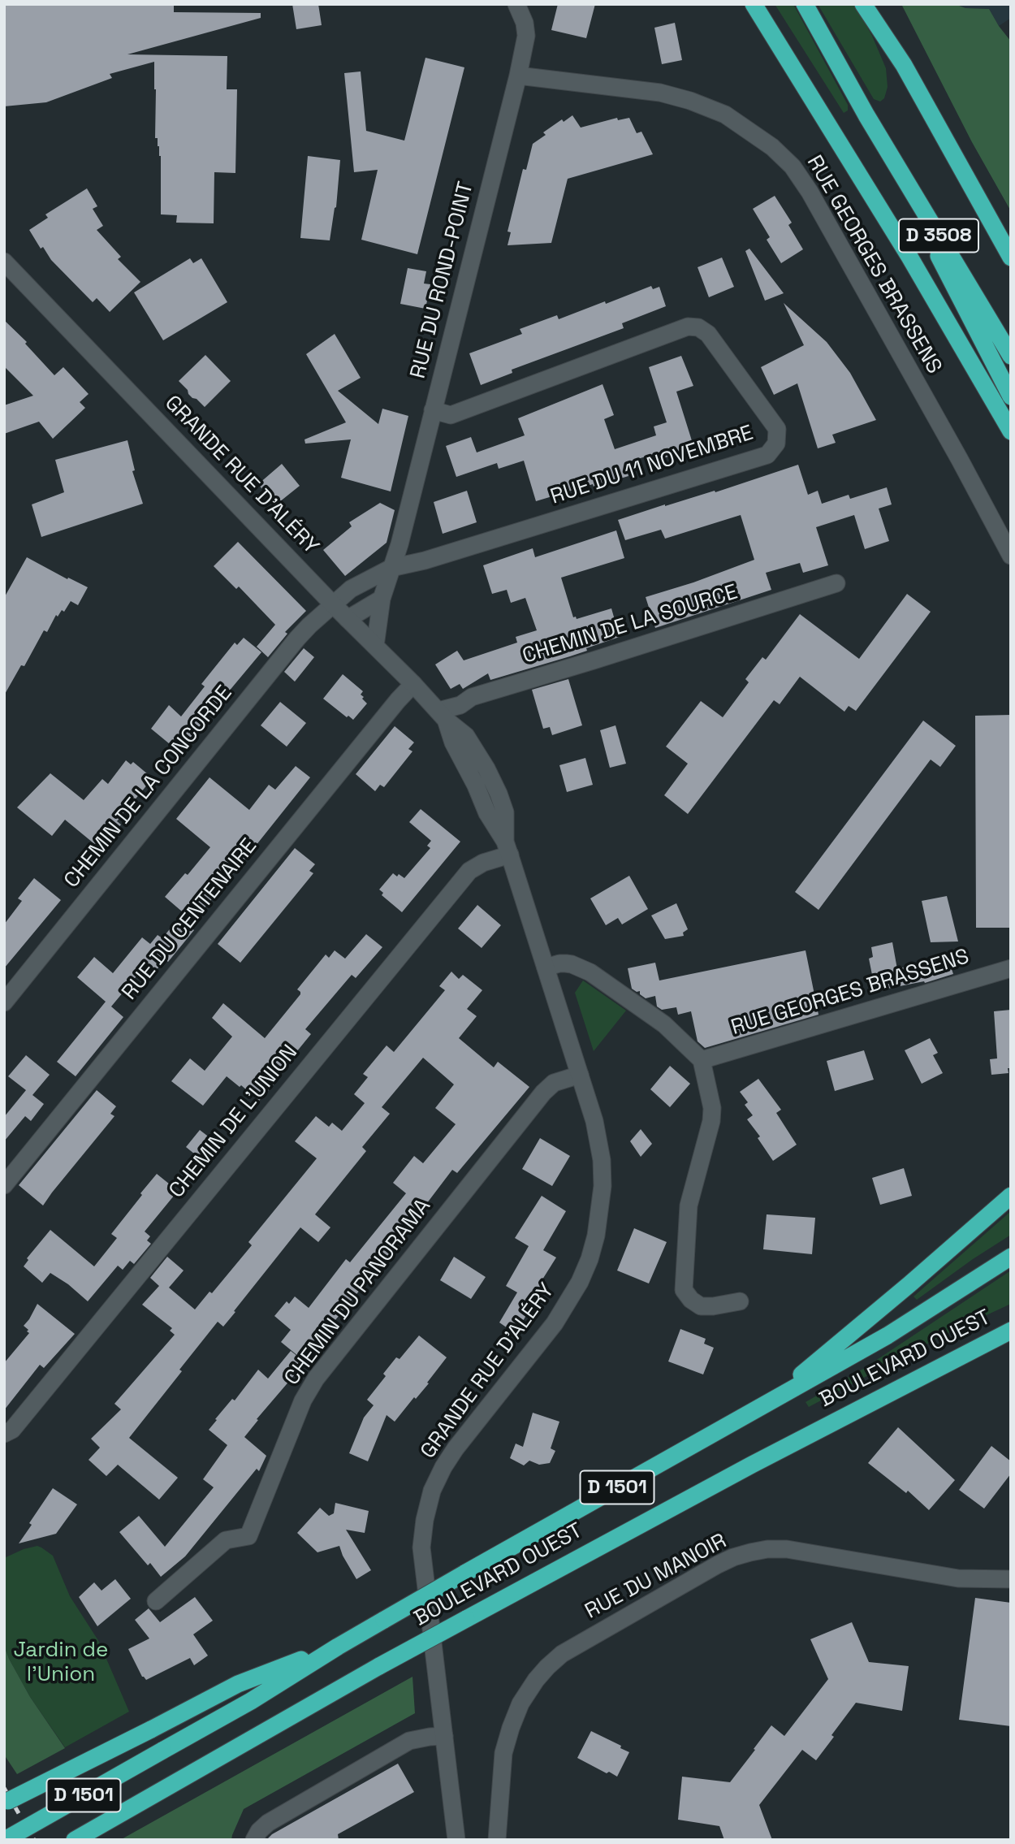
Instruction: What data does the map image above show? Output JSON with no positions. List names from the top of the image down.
{
  "streets": {
    "highway": ["D 3508", "BOULEVARD OUEST", "D 1501"],
    "street": [
      "RUE GEORGES BRASSENS",
      "RUE DU ROND-POINT",
      "RUE DU 11 NOVEMBRE",
      "GRANDE RUE D'ALÉRY",
      "CHEMIN DE LA SOURCE",
      "CHEMIN DE LA CONCORDE",
      "RUE DU CENTENAIRE",
      "CHEMIN DE L'UNION",
      "CHEMIN DU PANORAMA",
      "RUE DU MANOIR"
    ]
  },
  "crossings": [
    ["RUE GEORGES BRASSENS", "RUE DU ROND-POINT"],
    ["RUE DU ROND-POINT", "RUE DU 11 NOVEMBRE"],
    ["RUE DU ROND-POINT", "GRANDE RUE D'ALÉRY"],
    ["GRANDE RUE D'ALÉRY", "CHEMIN DE LA SOURCE"],
    ["GRANDE RUE D'ALÉRY", "CHEMIN DE LA CONCORDE"],
    ["GRANDE RUE D'ALÉRY", "RUE DU CENTENAIRE"],
    ["GRANDE RUE D'ALÉRY", "CHEMIN DE L'UNION"],
    ["GRANDE RUE D'ALÉRY", "CHEMIN DU PANORAMA"]
  ],
  "parks": ["Jardin de l'Union"]
}
